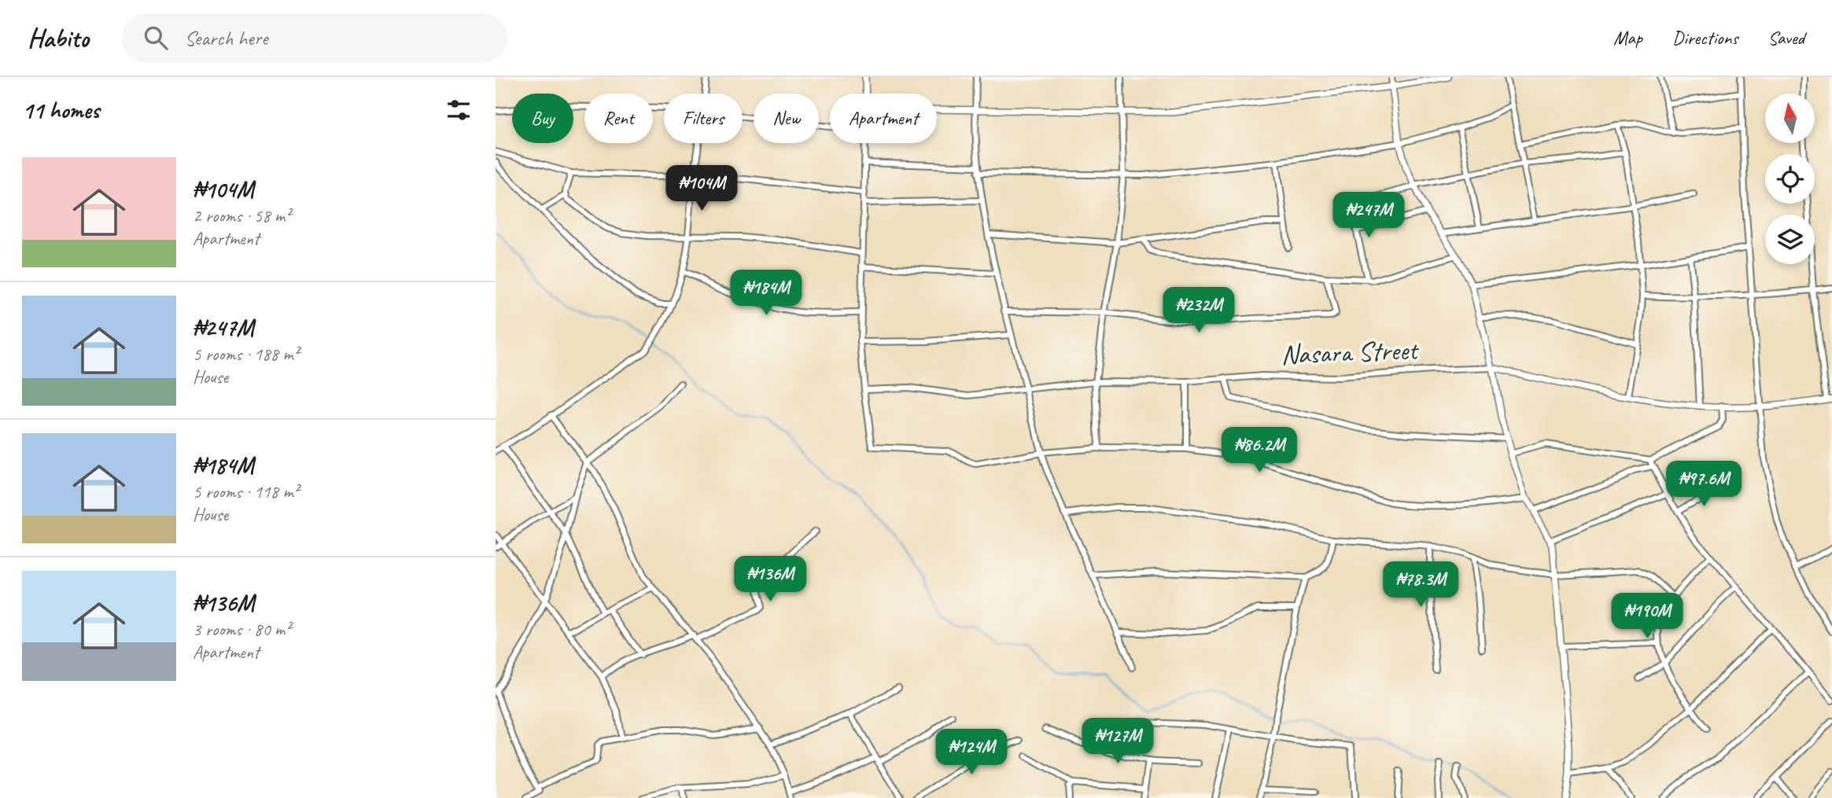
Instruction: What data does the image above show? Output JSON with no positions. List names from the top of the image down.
{
  "streets": {
    "street": ["Nasara Street"]
  },
  "north": "top",
  "page": {
    "header": "Habito",
    "search": "Search here",
    "nav": ["Map", "Directions", "Saved"],
    "heading": "11 homes",
    "chip": [
      "Buy",
      "Rent",
      "Filters",
      "New",
      "Apartment"
    ],
    "list": [
      {
        "name": "₦104M",
        "note": "2 rooms · 58 m² · Apartment"
      },
      {
        "name": "₦247M",
        "note": "5 rooms · 188 m² · House"
      },
      {
        "name": "₦184M",
        "note": "5 rooms · 118 m² · House"
      },
      {
        "name": "₦136M",
        "note": "3 rooms · 80 m² · Apartment"
      }
    ],
    "price": [
      "₦104M",
      "₦247M",
      "₦184M",
      "₦232M",
      "₦86.2M",
      "₦97.6M",
      "₦136M",
      "₦78.3M",
      "₦190M",
      "₦127M",
      "₦124M"
    ]
  }
}
